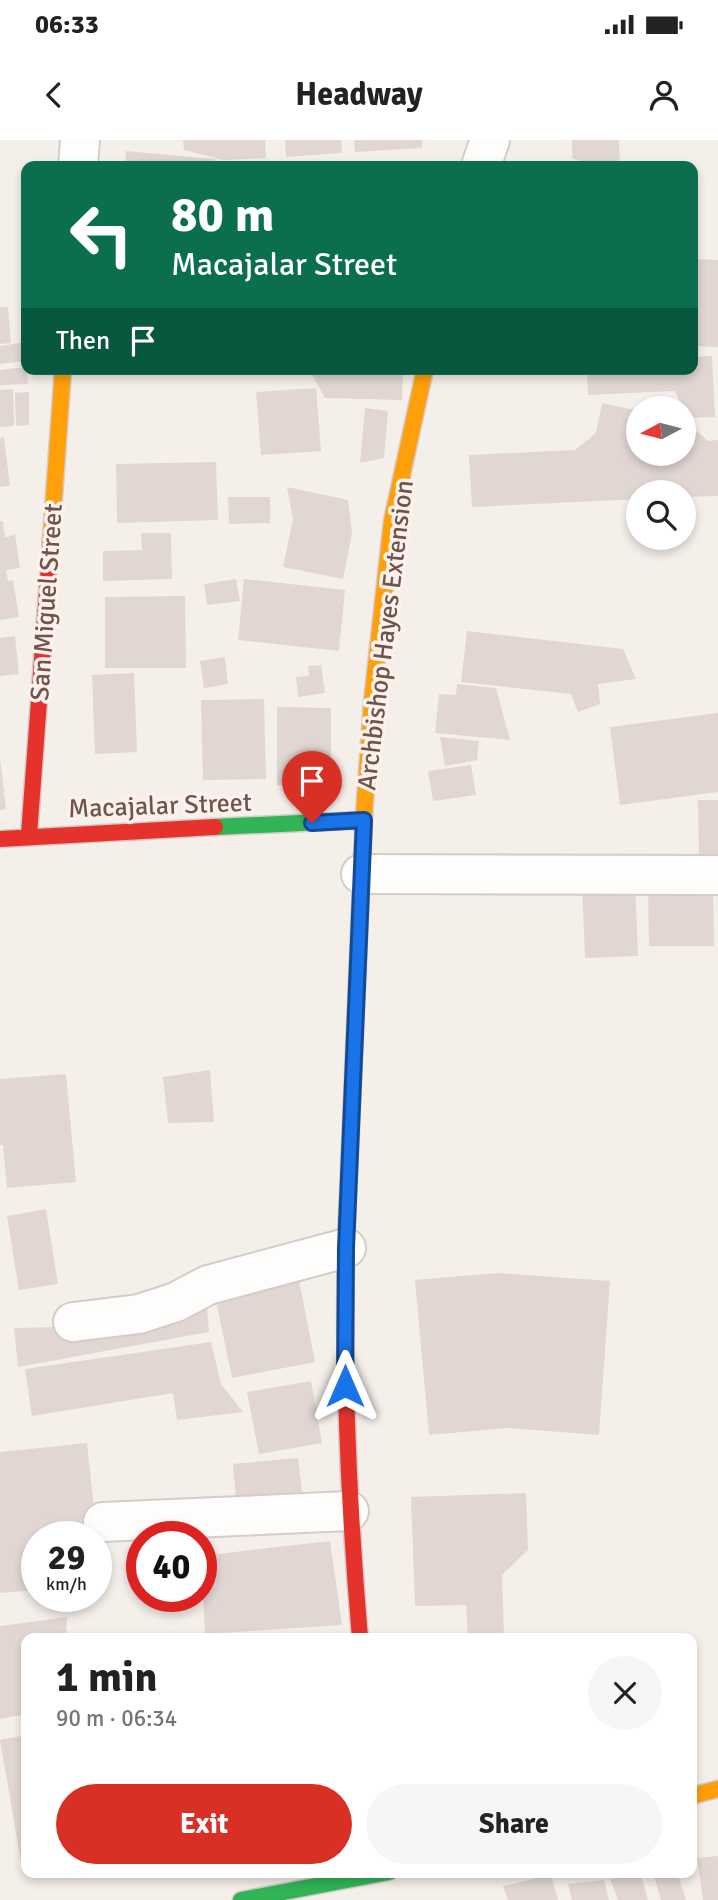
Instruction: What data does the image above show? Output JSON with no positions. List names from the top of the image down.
{
  "streets": {
    "street": ["San Miguel Street", "Archbishop Hayes Extension", "Macajalar Street"]
  },
  "crossings": [
    ["San Miguel Street", "Macajalar Street"],
    ["Archbishop Hayes Extension", "Macajalar Street"]
  ],
  "north": "left",
  "page": {
    "status": "06:33",
    "header": "Headway",
    "turn": ["80 m", "Macajalar Street"],
    "then": "Then",
    "speed": "29 km/h",
    "limit": "40",
    "heading": ["1 min", "90 m · 06:34"],
    "buttons": ["Exit", "Share"]
  }
}
